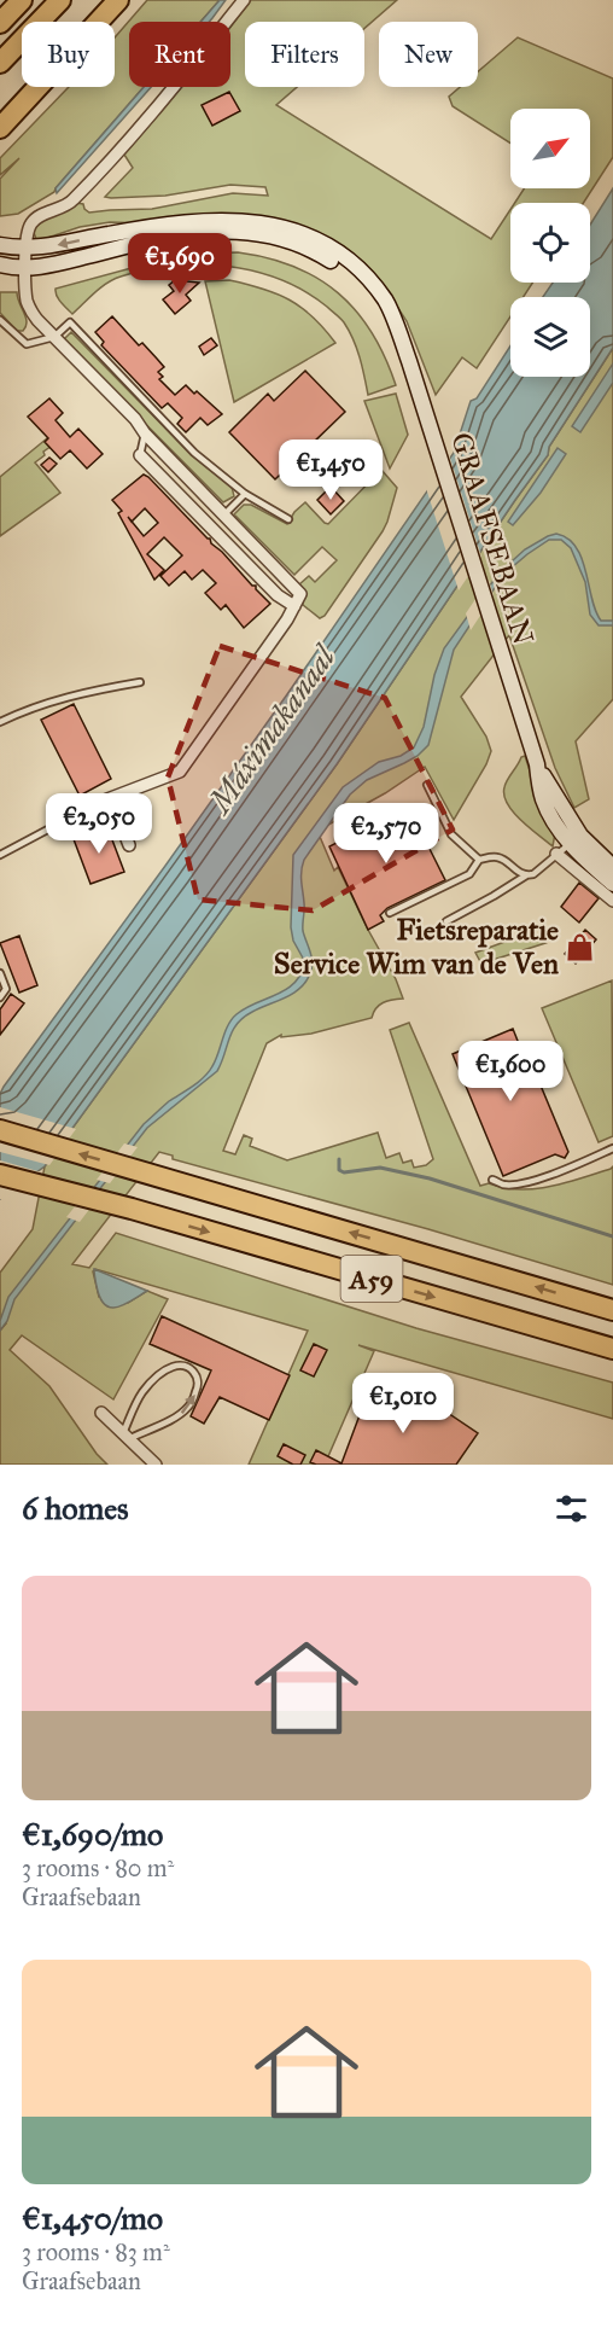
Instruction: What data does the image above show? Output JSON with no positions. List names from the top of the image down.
{
  "streets": {
    "highway": ["A59"],
    "main road": ["GRAAFSEBAAN"]
  },
  "water": ["Máximakanaal"],
  "places": {
    "shop": ["Fietsreparatie Service Wim van de Ven"]
  },
  "north": "top right",
  "page": {
    "chip": [
      "Buy",
      "Rent",
      "Filters",
      "New"
    ],
    "price": [
      "€1,690",
      "€1,450",
      "€2,050",
      "€2,570",
      "€1,600",
      "€1,010"
    ],
    "heading": "6 homes",
    "list": [
      {
        "name": "€1,690/mo",
        "note": "3 rooms · 80 m² · Graafsebaan"
      },
      {
        "name": "€1,450/mo",
        "note": "3 rooms · 83 m² · Graafsebaan"
      }
    ]
  }
}
